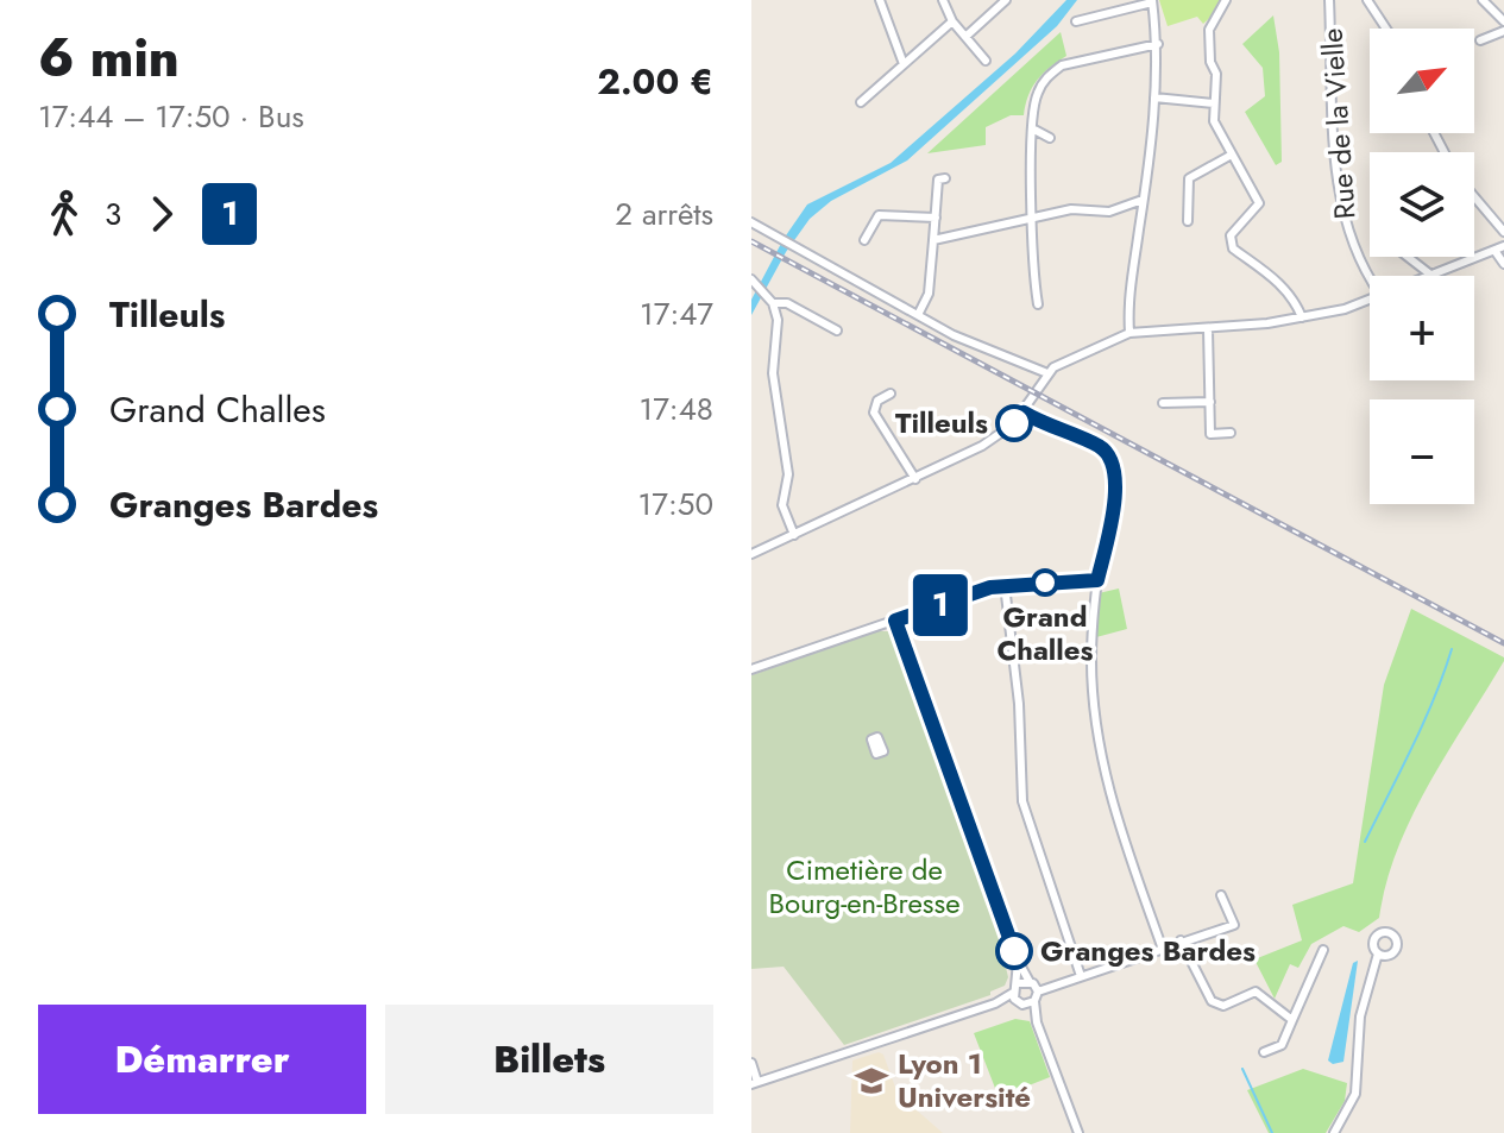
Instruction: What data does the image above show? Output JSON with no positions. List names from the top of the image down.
{
  "streets": {
    "street": ["Rue de la Vielle"]
  },
  "parks": ["Cimetière de Bourg-en-Bresse"],
  "places": {
    "other": ["Tilleuls", "Grand Challes", "Granges Bardes"],
    "school or university": ["Lyon 1 Université"]
  },
  "lines": ["bus line 1"],
  "north": "top right",
  "page": {
    "heading": ["6 min", "17:44 – 17:50 · Bus", "2.00 €"],
    "on_map": "1",
    "map_buttons": ["+", "−"],
    "legs": ["3", "1", "2 arrêts"],
    "list": [
      {
        "name": "Tilleuls",
        "value": "17:47"
      },
      {
        "name": "Grand Challes",
        "value": "17:48"
      },
      {
        "name": "Granges Bardes",
        "value": "17:50"
      }
    ],
    "buttons": ["Démarrer", "Billets"]
  }
}
